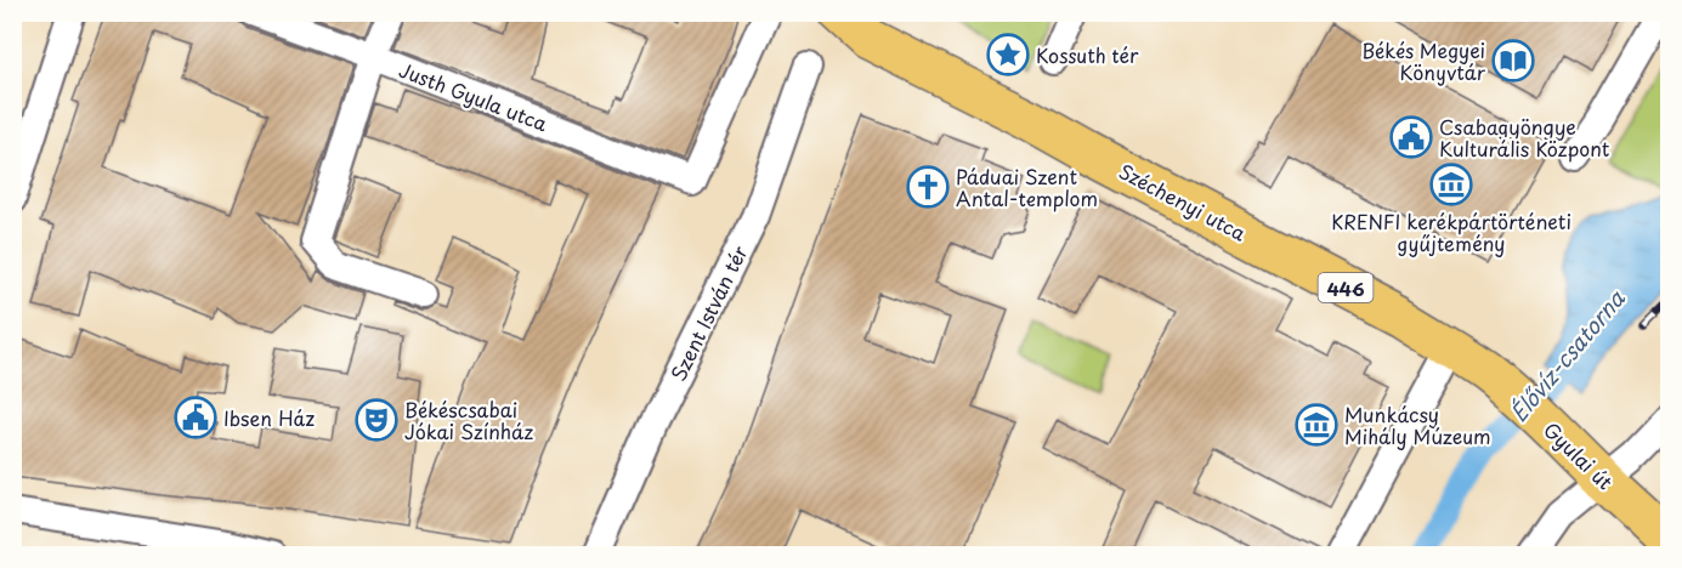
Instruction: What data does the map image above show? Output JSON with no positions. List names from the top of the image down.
{
  "streets": {
    "main road": ["Széchenyi utca", "446", "Gyulai út"],
    "street": ["Justh Gyula utca", "Szent István tér"]
  },
  "crossings": [
    ["Széchenyi utca", "Gyulai út"]
  ],
  "water": ["Élővíz-csatorna"],
  "places": {
    "place": ["Kossuth tér"],
    "library": ["Békés Megyei Könyvtár"],
    "public building": ["Csabagyöngye Kulturális Központ", "Ibsen Ház"],
    "museum": ["KRENFI kerékpártörténeti gyűjtemény", "Munkácsy Mihály Múzeum"],
    "church": ["Páduai Szent Antal-templom"],
    "theatre": ["Békéscsabai Jókai Színház"]
  }
}
